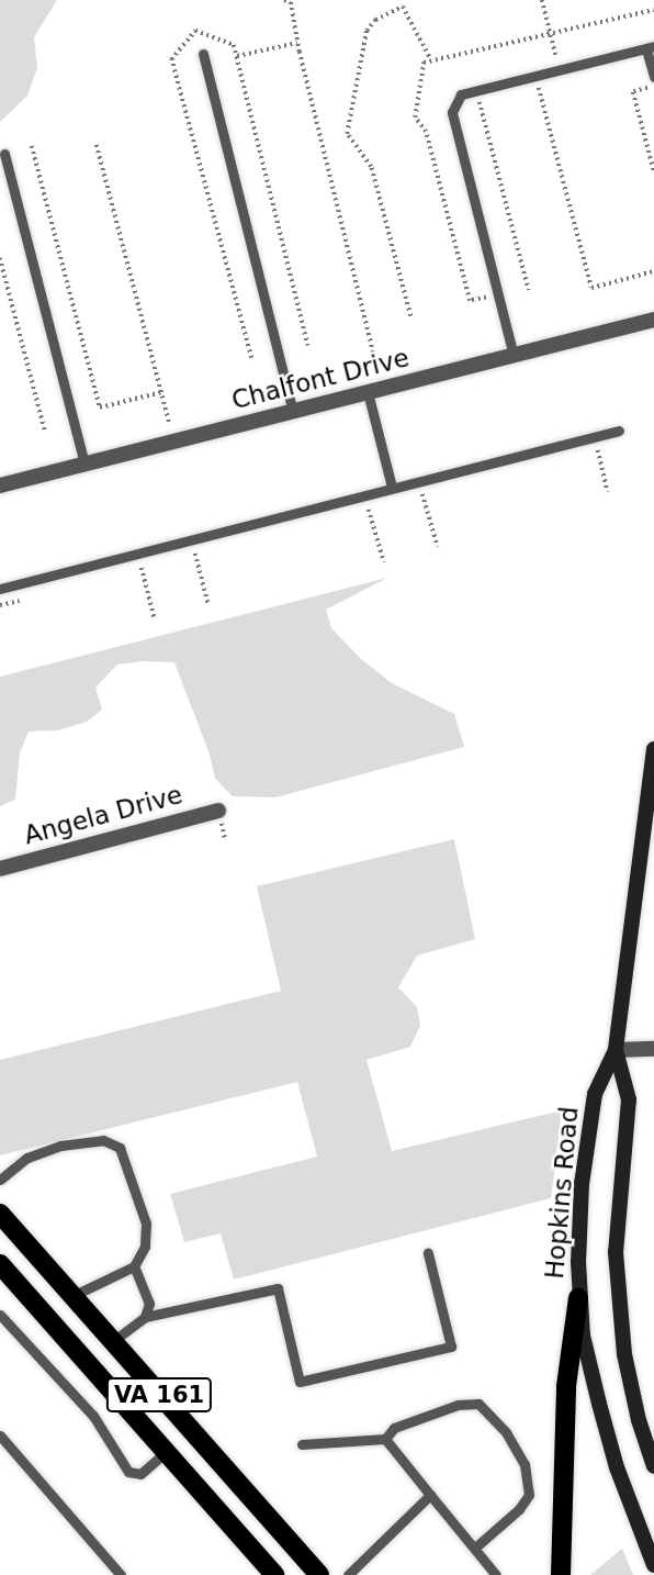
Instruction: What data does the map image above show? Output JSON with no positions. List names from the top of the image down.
{
  "streets": {
    "main road": ["Hopkins Road", "VA 161"],
    "street": ["Chalfont Drive", "Angela Drive"]
  }
}
